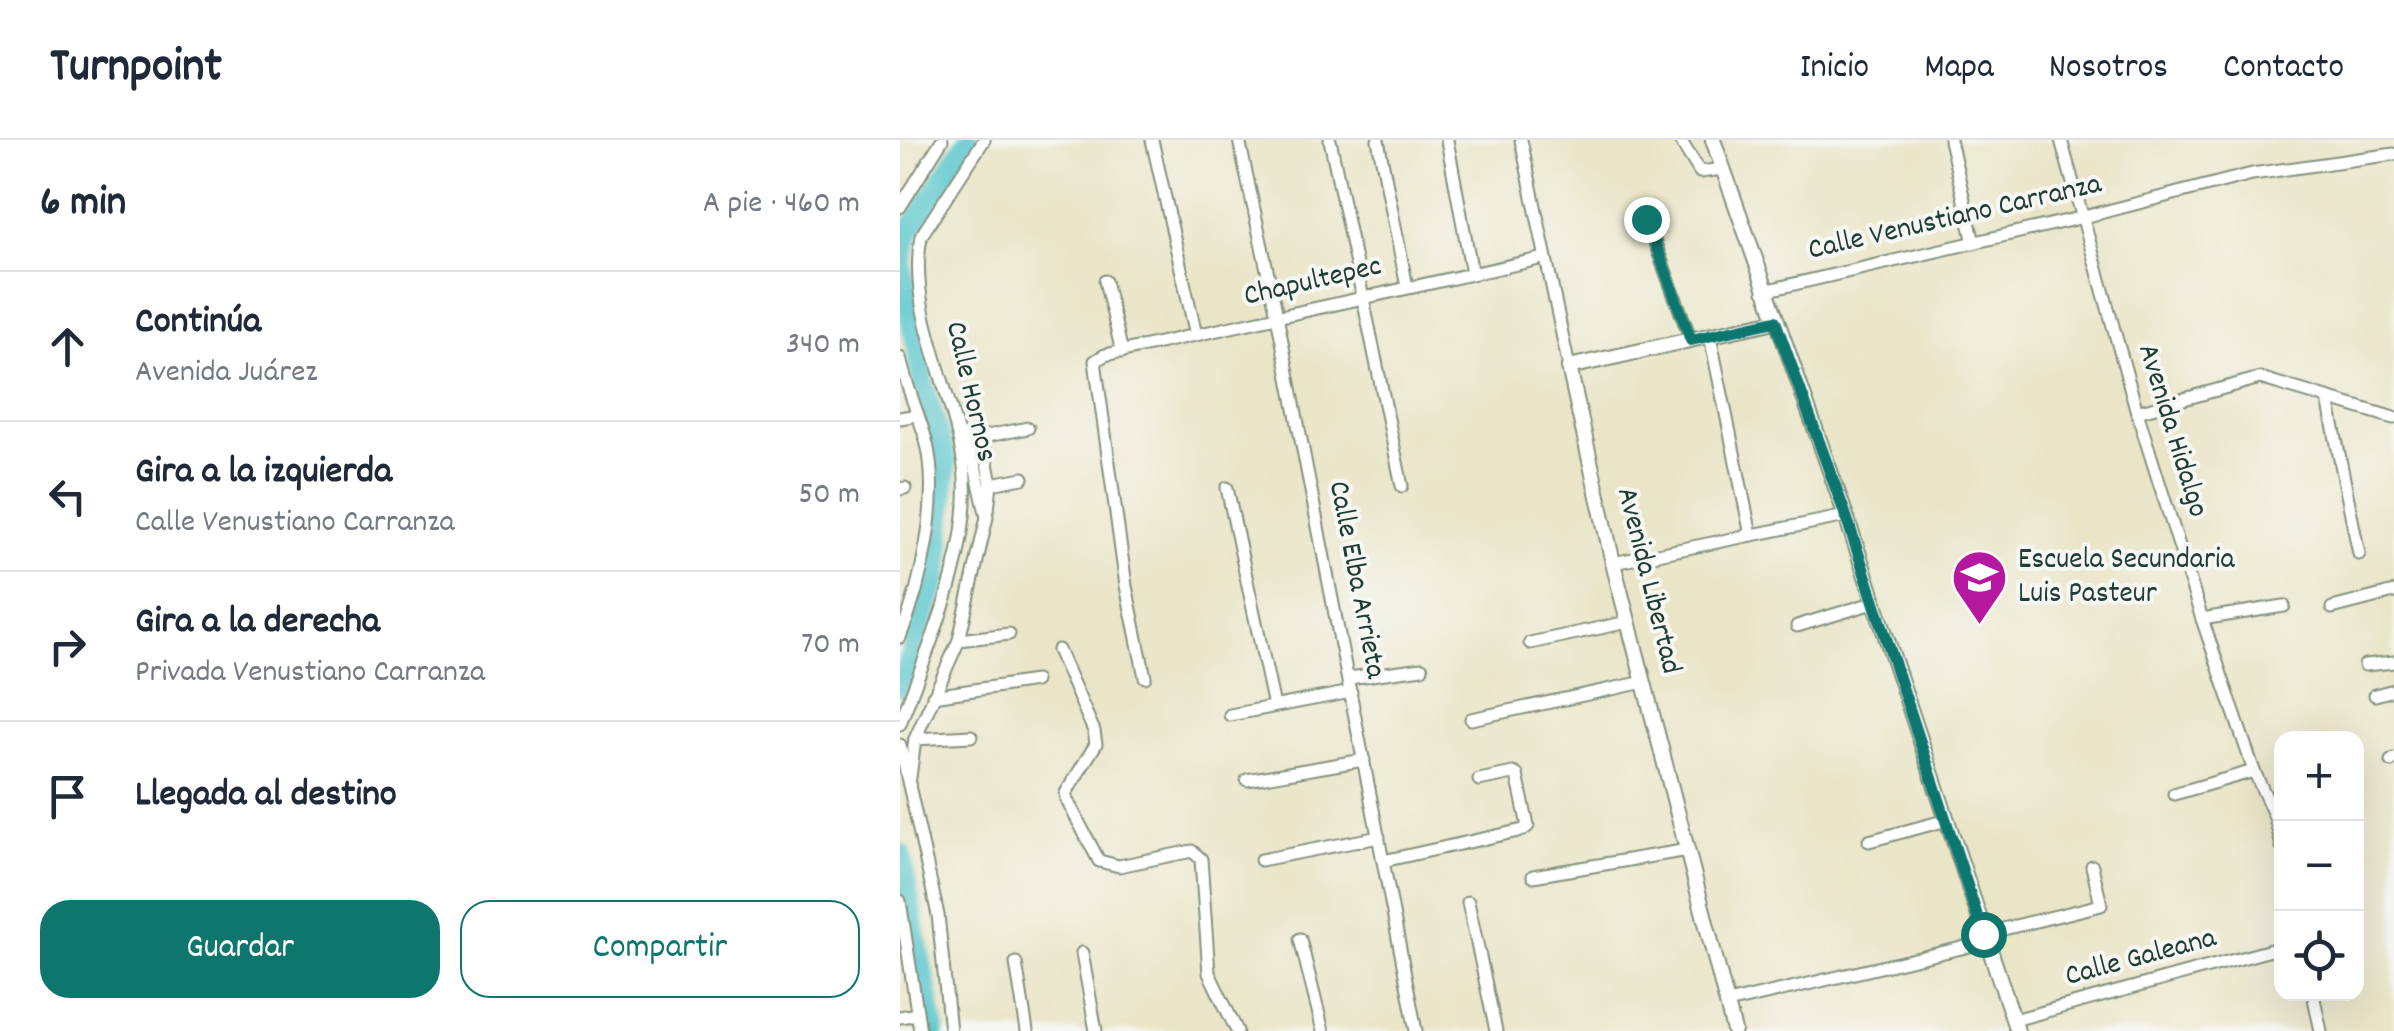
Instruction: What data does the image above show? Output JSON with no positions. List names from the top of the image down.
{
  "streets": {
    "street": [
      "Calle Venustiano Carranza",
      "Chapultepec",
      "Calle Hornos",
      "Avenida Hidalgo",
      "Calle Elba Arrieta",
      "Avenida Libertad",
      "Calle Galeana"
    ]
  },
  "crossings": [
    ["Calle Venustiano Carranza", "Avenida Hidalgo"],
    ["Chapultepec", "Calle Elba Arrieta"],
    ["Chapultepec", "Avenida Libertad"]
  ],
  "places": {
    "school or university": ["Escuela Secundaria Luis Pasteur"]
  },
  "page": {
    "header": "Turnpoint",
    "nav": [
      "Inicio",
      "Mapa",
      "Nosotros",
      "Contacto"
    ],
    "heading": ["6 min", "A pie · 460 m"],
    "list": [
      ["Continúa", "Avenida Juárez", "340 m"],
      ["Gira a la izquierda", "Calle Venustiano Carranza", "50 m"],
      ["Gira a la derecha", "Privada Venustiano Carranza", "70 m"],
      "Llegada al destino"
    ],
    "map_buttons": ["+", "−"],
    "buttons": ["Guardar", "Compartir"]
  }
}
